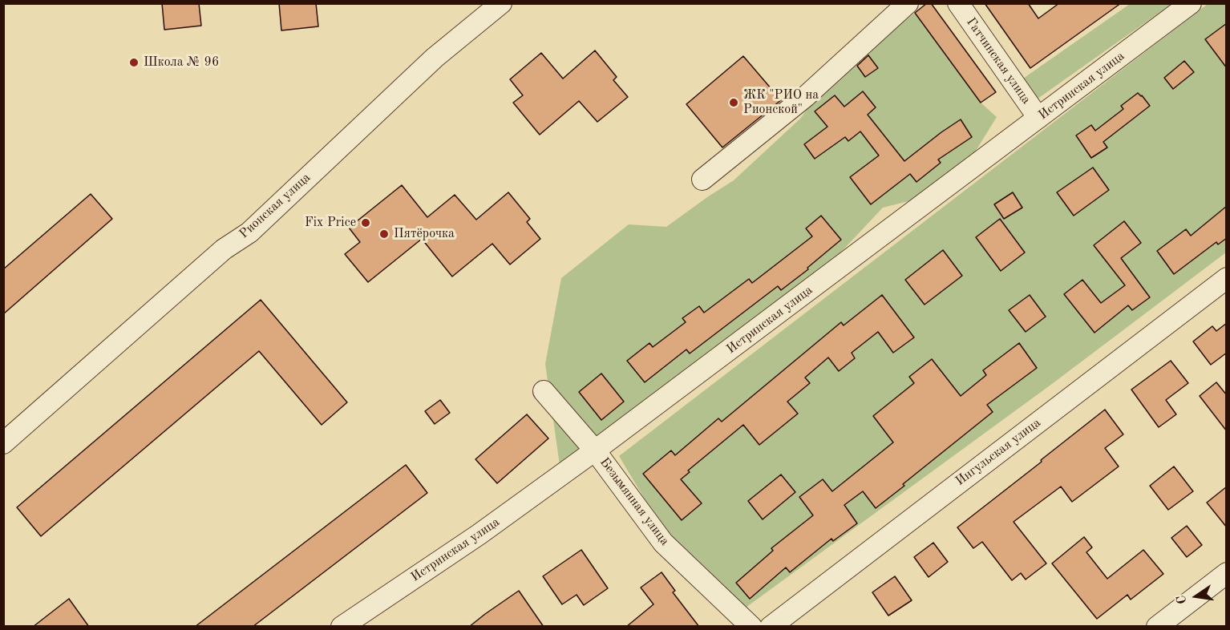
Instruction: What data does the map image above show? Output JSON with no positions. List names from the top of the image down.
{
  "streets": {
    "street": [
      "Гатчинская улица",
      "Истринская улица",
      "Рионская улица",
      "Ингульская улица",
      "Безымянная улица"
    ]
  },
  "crossings": [
    ["Гатчинская улица", "Истринская улица"],
    ["Истринская улица", "Безымянная улица"]
  ],
  "places": [
    "Школа № 96",
    "ЖК \"РИО на Рионской\"",
    "Fix Price",
    "Пятёрочка"
  ],
  "north": "left"
}
